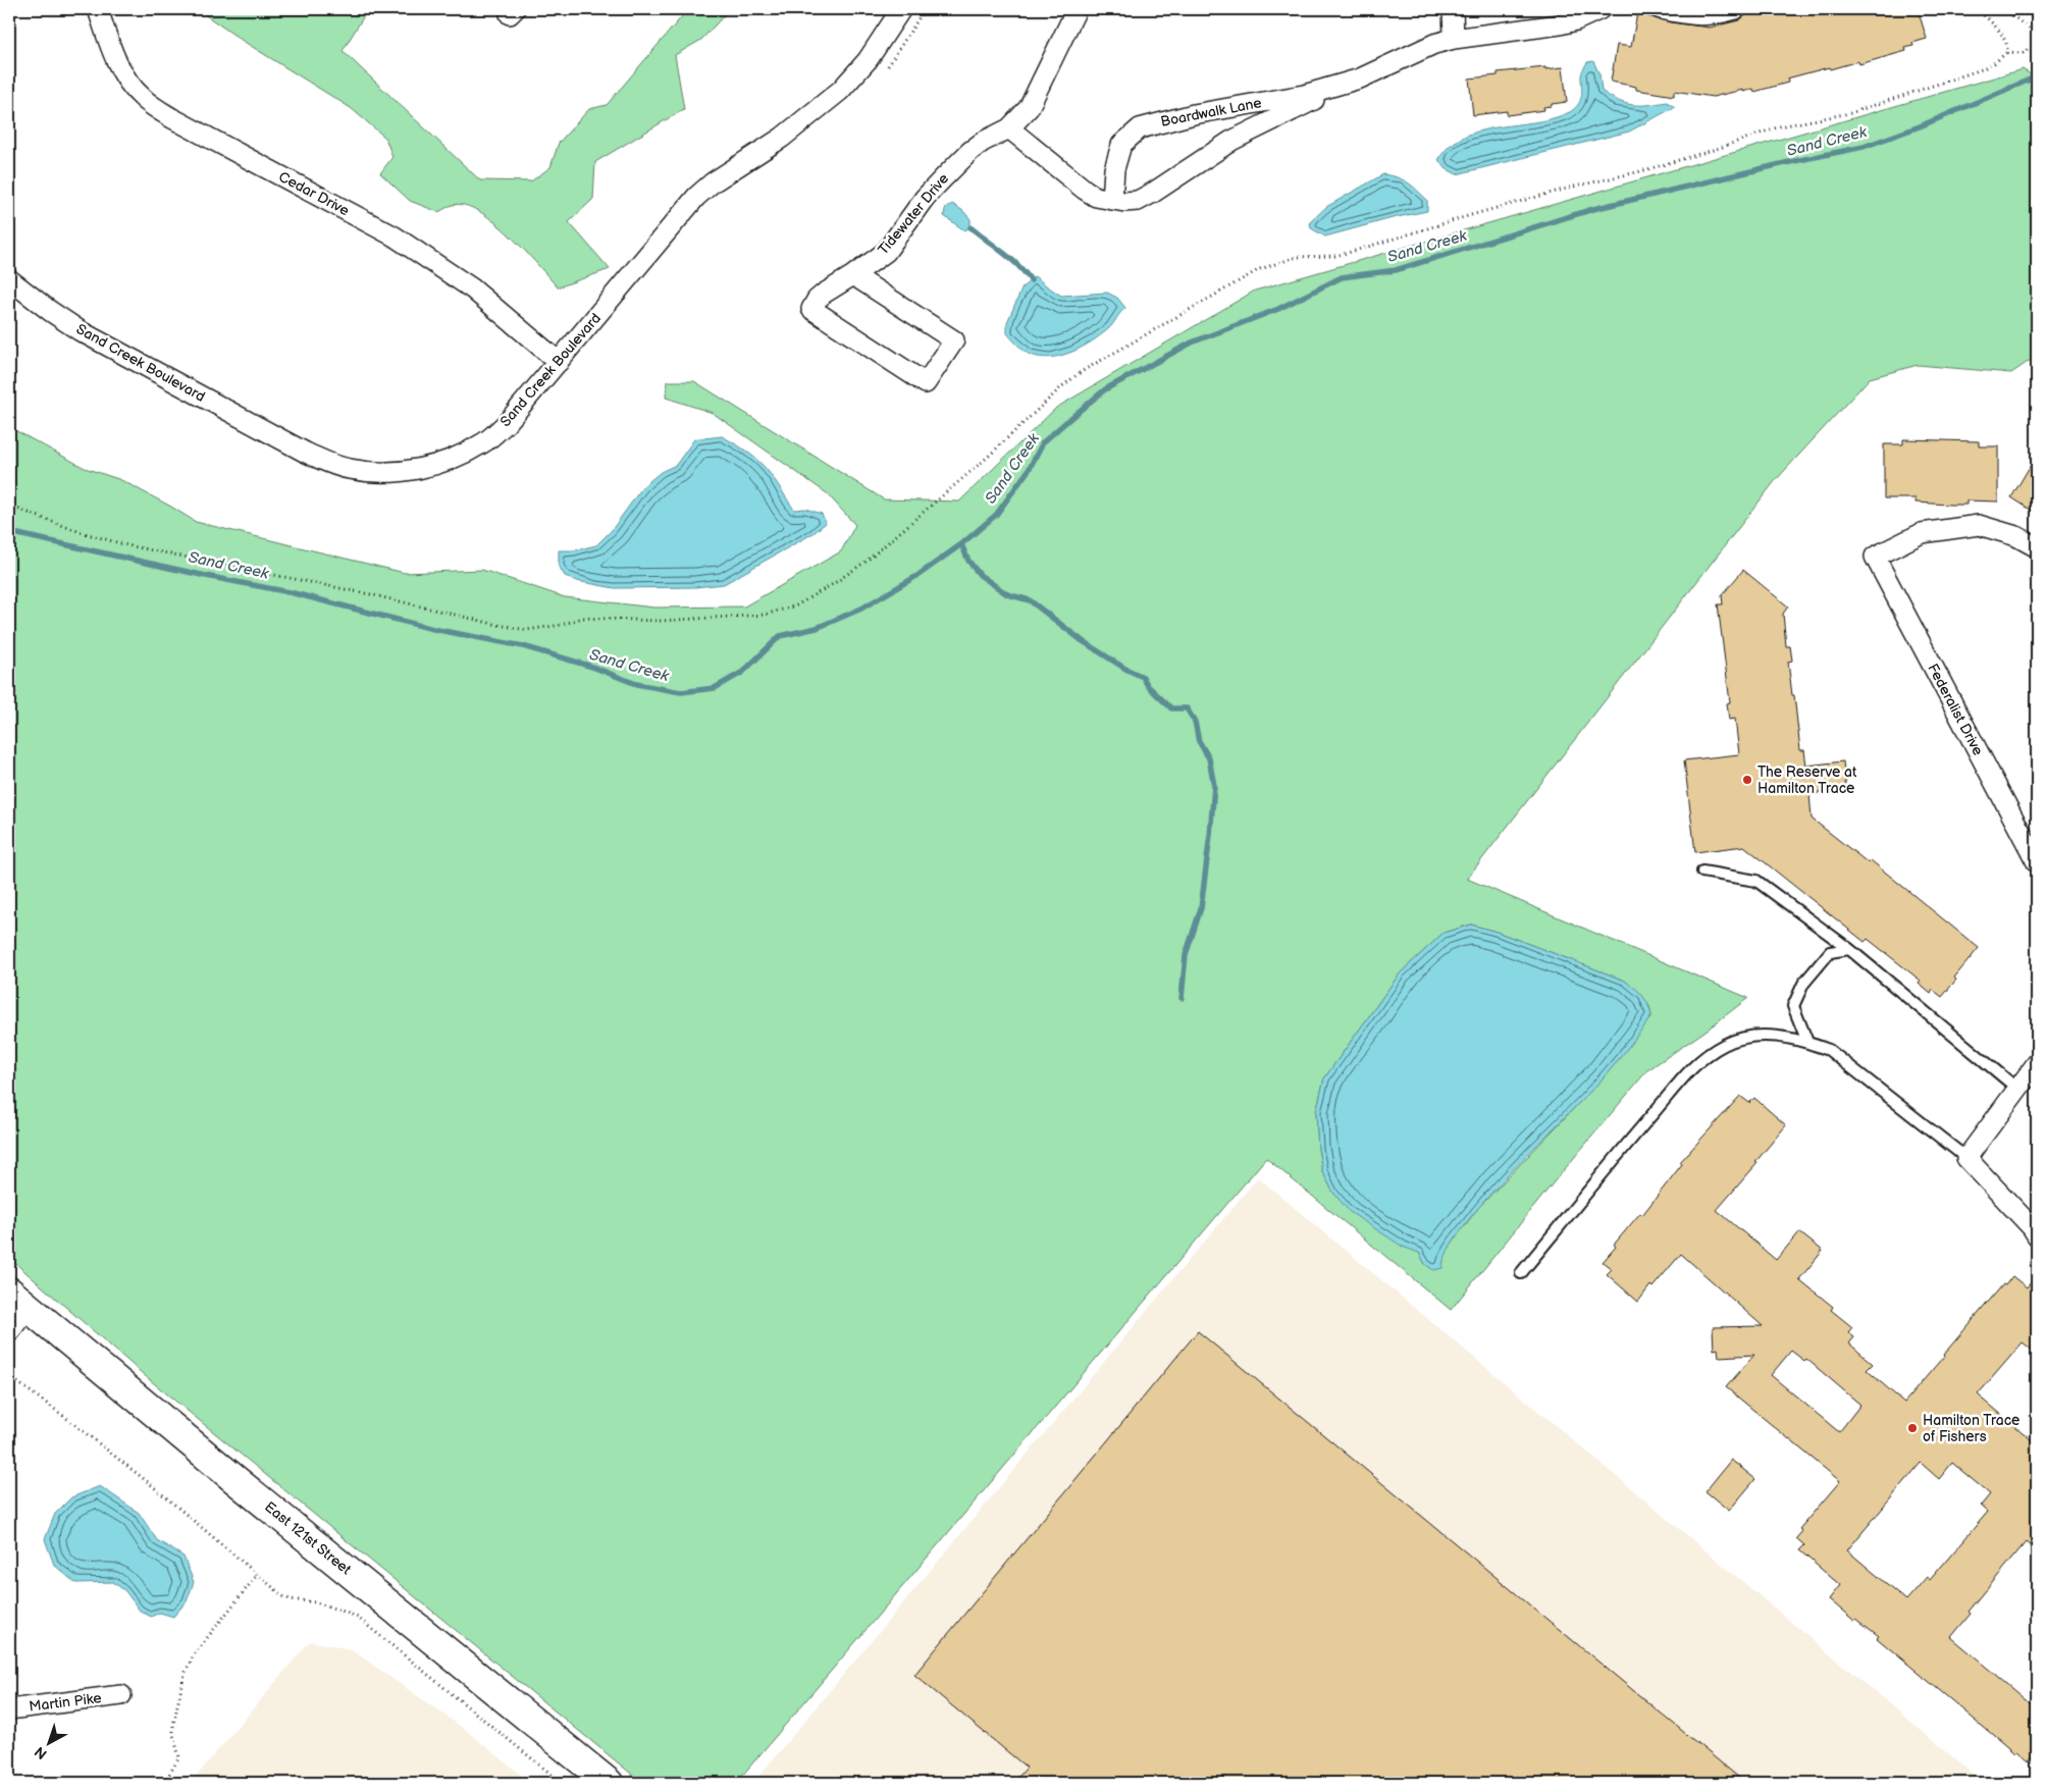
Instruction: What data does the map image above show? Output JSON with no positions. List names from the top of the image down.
{
  "streets": {
    "street": [
      "Boardwalk Lane",
      "Cedar Drive",
      "Tidewater Drive",
      "Sand Creek Boulevard",
      "Federalist Drive",
      "East 121st Street",
      "Martin Pike"
    ]
  },
  "crossings": [
    ["Boardwalk Lane", "Tidewater Drive"],
    ["Cedar Drive", "Sand Creek Boulevard"]
  ],
  "water": ["Sand Creek"],
  "places": ["The Reserve at Hamilton Trace", "Hamilton Trace of Fishers"],
  "north": "bottom left"
}
